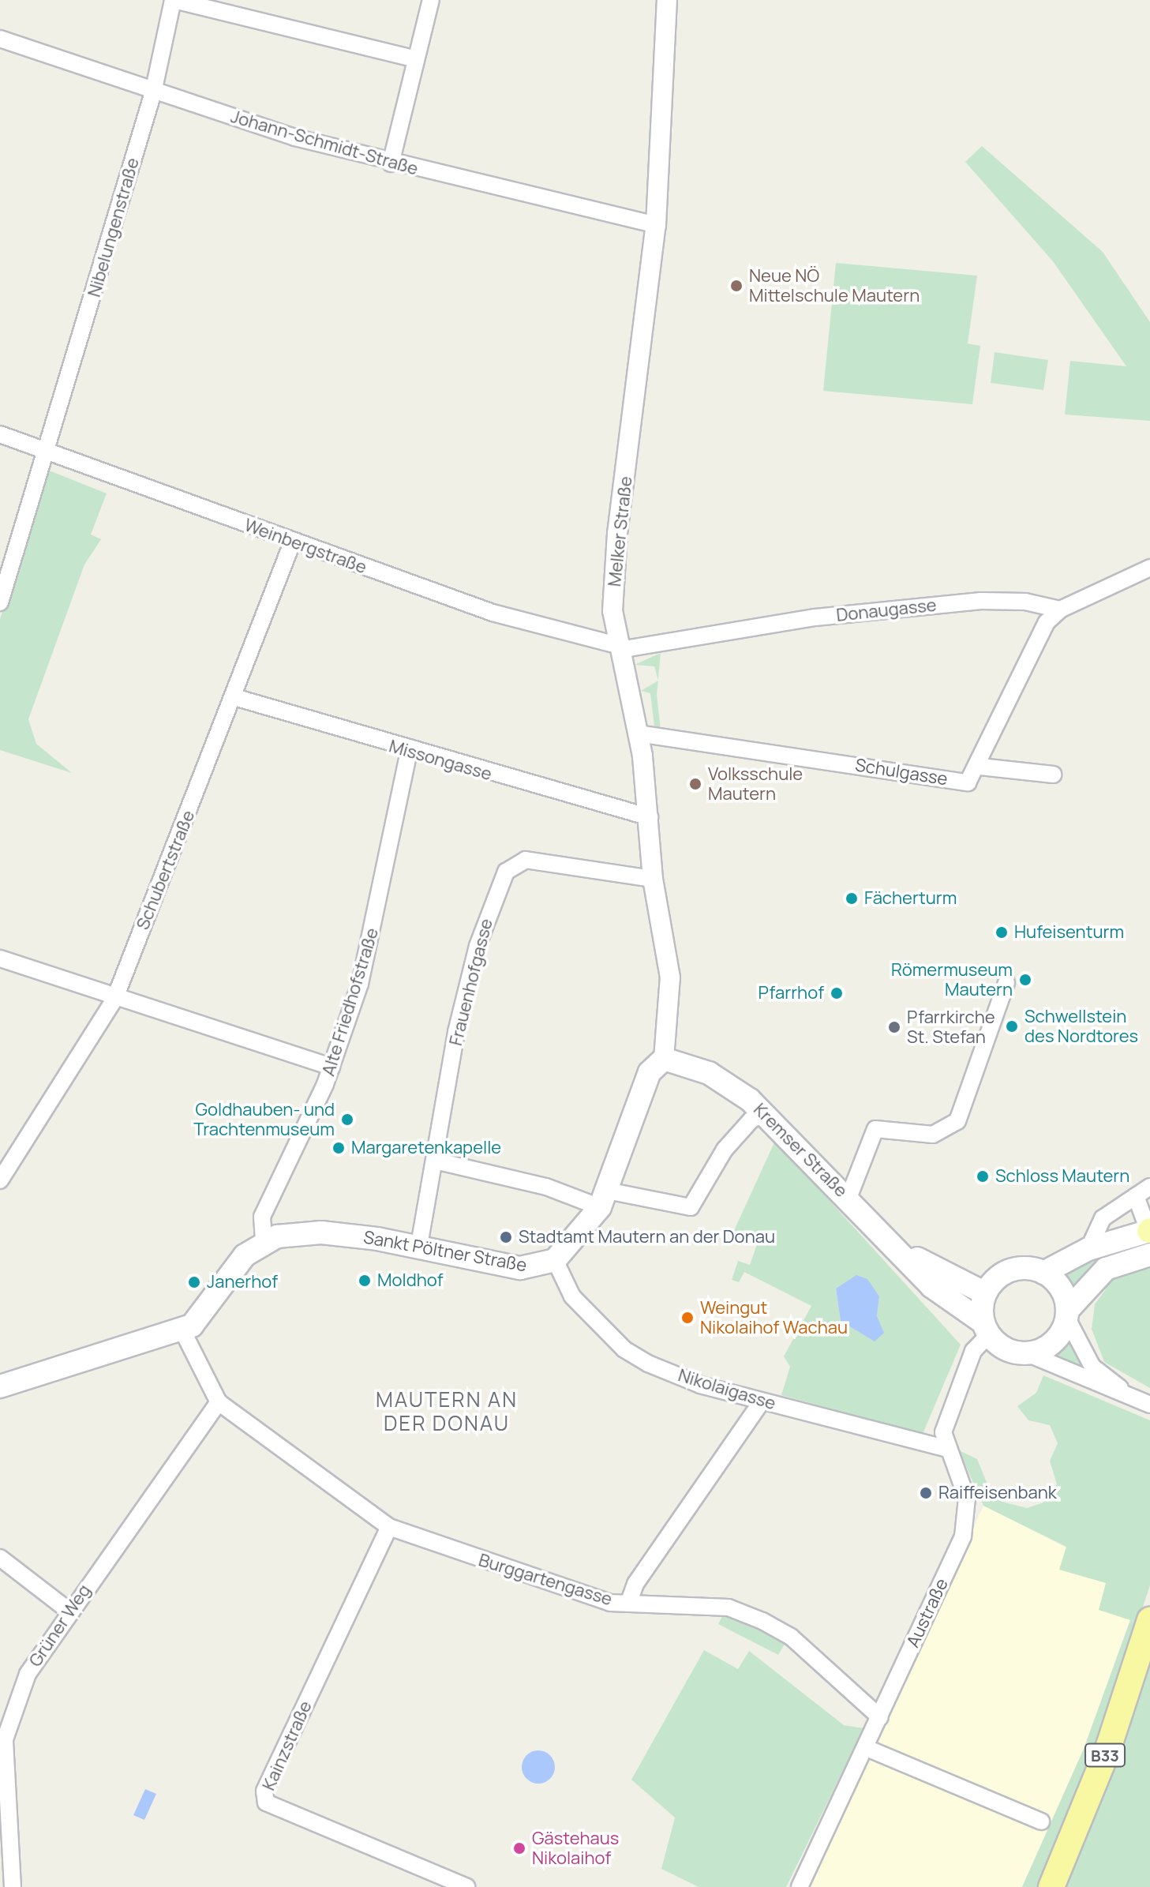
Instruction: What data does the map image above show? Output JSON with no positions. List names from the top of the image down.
{
  "streets": {
    "highway": ["B33"],
    "main road": ["Kremser Straße", "Sankt Pöltner Straße"],
    "street": [
      "Johann-Schmidt-Straße",
      "Nibelungenstraße",
      "Melker Straße",
      "Weinbergstraße",
      "Donaugasse",
      "Missongasse",
      "Schulgasse",
      "Schubertstraße",
      "Frauenhofgasse",
      "Alte Friedhofstraße",
      "Nikolaigasse",
      "Burggartengasse",
      "Austraße",
      "Grüner Weg",
      "Kainzstraße"
    ]
  },
  "crossings": [
    ["Johann-Schmidt-Straße", "Nibelungenstraße"],
    ["Johann-Schmidt-Straße", "Melker Straße"],
    ["Nibelungenstraße", "Weinbergstraße"],
    ["Melker Straße", "Weinbergstraße"],
    ["Melker Straße", "Donaugasse"],
    ["Melker Straße", "Missongasse"],
    ["Melker Straße", "Schulgasse"],
    ["Melker Straße", "Frauenhofgasse"],
    ["Melker Straße", "Kremser Straße"],
    ["Weinbergstraße", "Donaugasse"],
    ["Weinbergstraße", "Schubertstraße"],
    ["Missongasse", "Schubertstraße"],
    ["Missongasse", "Alte Friedhofstraße"],
    ["Frauenhofgasse", "Sankt Pöltner Straße"],
    ["Alte Friedhofstraße", "Sankt Pöltner Straße"],
    ["Kremser Straße", "Austraße"],
    ["Sankt Pöltner Straße", "Nikolaigasse"],
    ["Nikolaigasse", "Austraße"],
    ["Burggartengasse", "Austraße"],
    ["Burggartengasse", "Grüner Weg"],
    ["Burggartengasse", "Kainzstraße"]
  ],
  "districts": ["MAUTERN AN DER DONAU"],
  "places": [
    "Neue NÖ Mittelschule Mautern",
    "Volksschule Mautern",
    "Fächerturm",
    "Hufeisenturm",
    "Römermuseum Mautern",
    "Pfarrhof",
    "Schwellstein des Nordtores",
    "Pfarrkirche St. Stefan",
    "Goldhauben- und Trachtenmuseum",
    "Margaretenkapelle",
    "Schloss Mautern",
    "Stadtamt Mautern an der Donau",
    "Moldhof",
    "Janerhof",
    "Weingut Nikolaihof Wachau",
    "Raiffeisenbank",
    "Gästehaus Nikolaihof"
  ]
}
